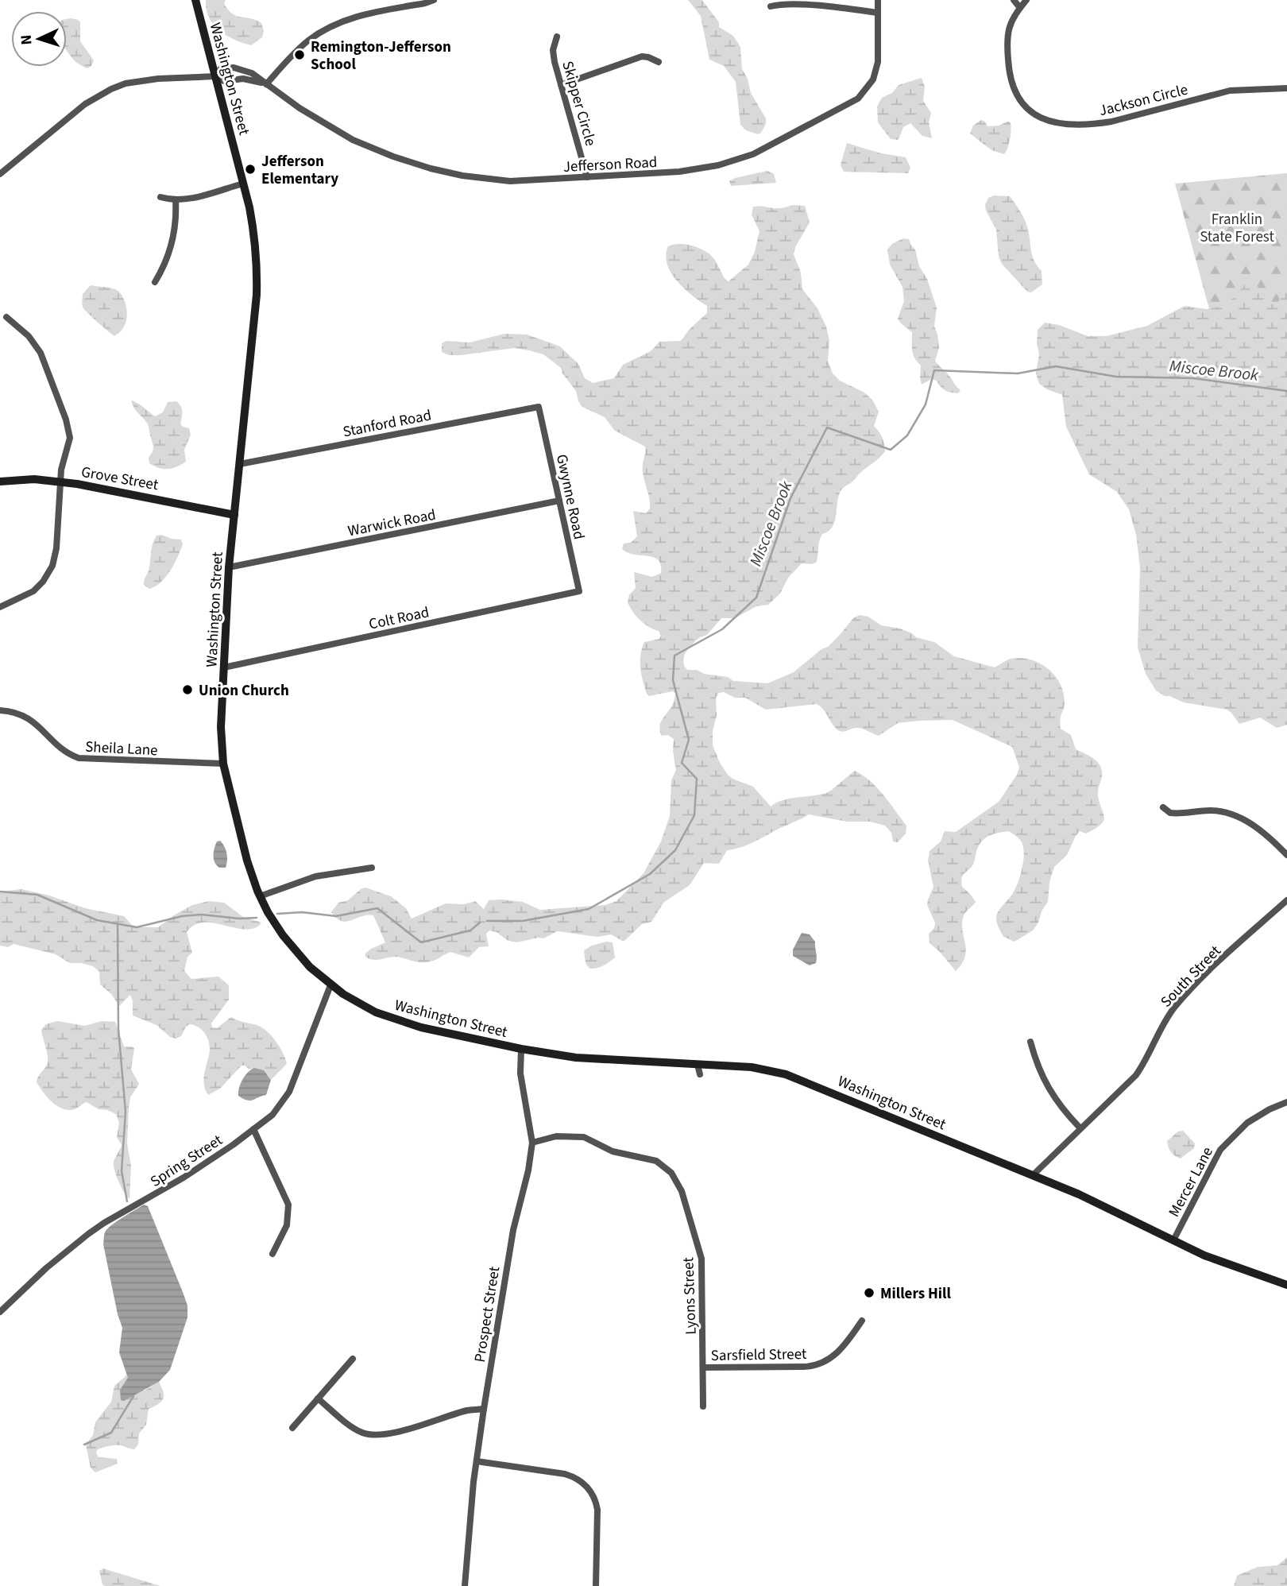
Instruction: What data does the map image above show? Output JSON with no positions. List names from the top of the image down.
{
  "streets": {
    "main road": ["Washington Street", "Grove Street"],
    "street": [
      "Jackson Circle",
      "Skipper Circle",
      "Jefferson Road",
      "Stanford Road",
      "Gwynne Road",
      "Warwick Road",
      "Colt Road",
      "Sheila Lane",
      "South Street",
      "Spring Street",
      "Mercer Lane",
      "Lyons Street",
      "Prospect Street",
      "Sarsfield Street"
    ]
  },
  "crossings": [
    ["Washington Street", "Jefferson Road"],
    ["Washington Street", "Stanford Road"],
    ["Washington Street", "Grove Street"],
    ["Washington Street", "Warwick Road"],
    ["Washington Street", "Colt Road"],
    ["Washington Street", "Sheila Lane"],
    ["Washington Street", "South Street"],
    ["Washington Street", "Spring Street"],
    ["Washington Street", "Mercer Lane"],
    ["Washington Street", "Prospect Street"],
    ["Skipper Circle", "Jefferson Road"],
    ["Stanford Road", "Gwynne Road"],
    ["Gwynne Road", "Warwick Road"],
    ["Gwynne Road", "Colt Road"],
    ["Lyons Street", "Prospect Street"],
    ["Lyons Street", "Sarsfield Street"]
  ],
  "water": ["Miscoe Brook"],
  "parks": ["Franklin State Forest"],
  "places": [
    "Remington-Jefferson School",
    "Jefferson Elementary",
    "Union Church",
    "Millers Hill"
  ],
  "north": "left"
}
